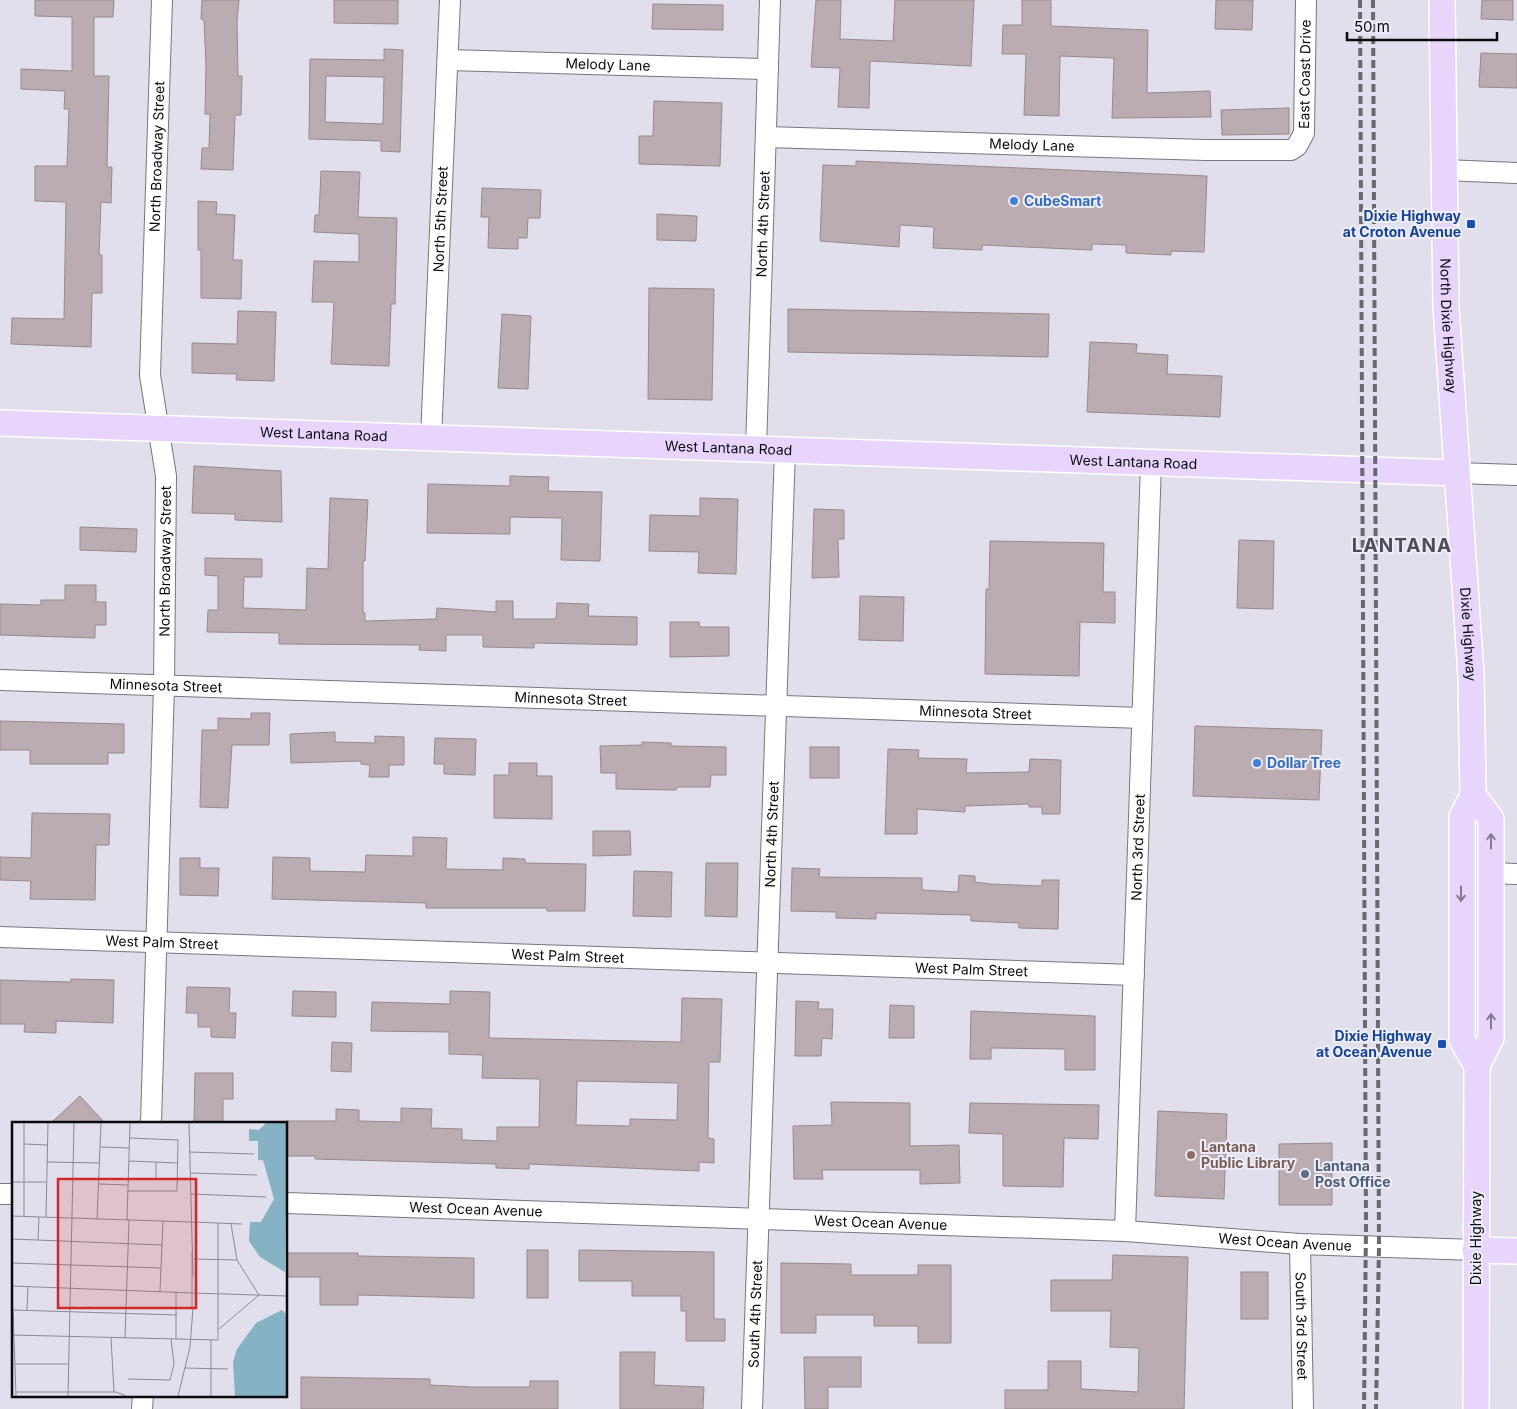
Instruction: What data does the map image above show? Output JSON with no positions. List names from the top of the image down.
{
  "streets": {
    "main road": ["North Dixie Highway", "West Lantana Road", "Dixie Highway"],
    "street": [
      "Melody Lane",
      "East Coast Drive",
      "North Broadway Street",
      "North 5th Street",
      "North 4th Street",
      "Minnesota Street",
      "North 3rd Street",
      "West Palm Street",
      "West Ocean Avenue",
      "South 4th Street",
      "South 3rd Street"
    ]
  },
  "crossings": [
    ["Melody Lane", "East Coast Drive"],
    ["Melody Lane", "North 5th Street"],
    ["Melody Lane", "North 4th Street"],
    ["North Broadway Street", "West Lantana Road"],
    ["North Broadway Street", "Minnesota Street"],
    ["North Broadway Street", "West Palm Street"],
    ["North 5th Street", "West Lantana Road"],
    ["North 4th Street", "West Lantana Road"],
    ["North 4th Street", "Minnesota Street"],
    ["North 4th Street", "West Palm Street"],
    ["North 4th Street", "West Ocean Avenue"],
    ["North 4th Street", "South 4th Street"],
    ["North Dixie Highway", "West Lantana Road"],
    ["North Dixie Highway", "Dixie Highway"],
    ["West Lantana Road", "Dixie Highway"],
    ["West Lantana Road", "North 3rd Street"],
    ["Dixie Highway", "West Ocean Avenue"],
    ["Minnesota Street", "North 3rd Street"],
    ["North 3rd Street", "West Palm Street"],
    ["North 3rd Street", "West Ocean Avenue"],
    ["West Ocean Avenue", "South 4th Street"],
    ["West Ocean Avenue", "South 3rd Street"]
  ],
  "districts": ["LANTANA"],
  "places": {
    "other": [
      "CubeSmart",
      "Dollar Tree",
      "Lantana Public Library",
      "Lantana Post Office"
    ],
    "transit": ["Dixie Highway at Croton Avenue", "Dixie Highway at Ocean Avenue"]
  },
  "scale_bar": "50 m"
}
